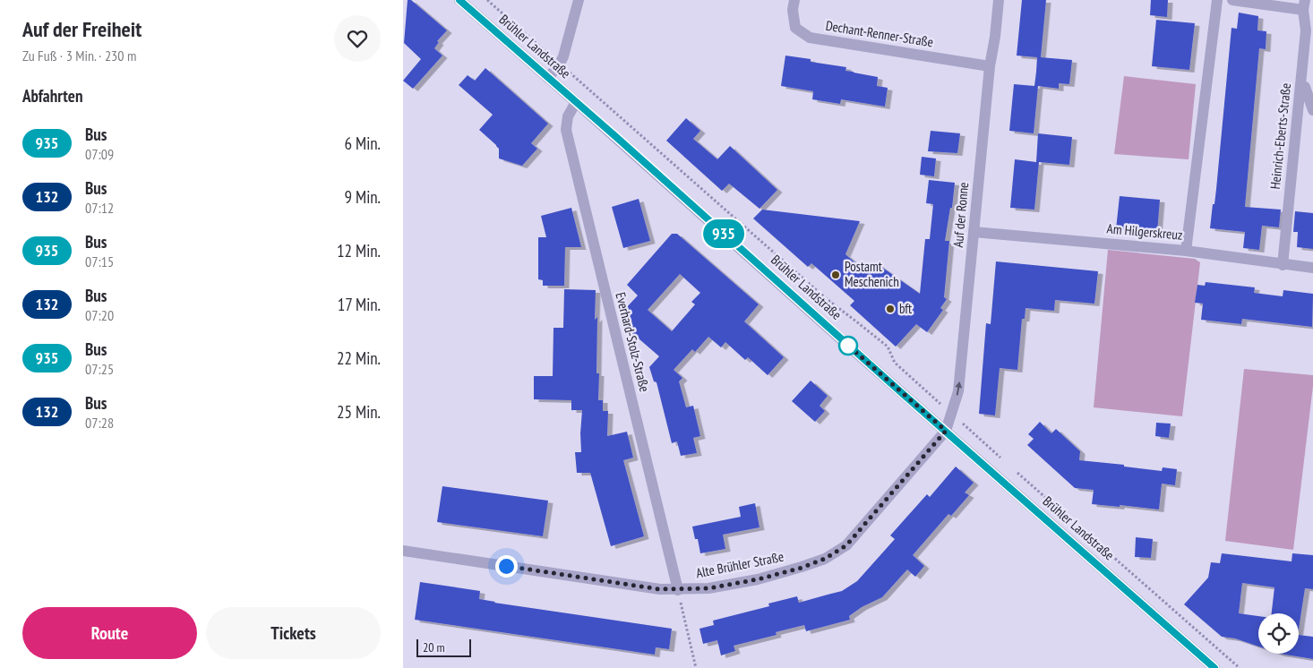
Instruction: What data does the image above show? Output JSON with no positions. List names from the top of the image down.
{
  "streets": {
    "street": [
      "Dechant-Renner-Straße",
      "Brühler Landstraße",
      "Heinrich-Eberts-Straße",
      "Auf der Ronne",
      "Am Hilgerskreuz",
      "Everhard-Stolz-Straße",
      "Alte Brühler Straße"
    ]
  },
  "crossings": [
    ["Dechant-Renner-Straße", "Auf der Ronne"],
    ["Brühler Landstraße", "Auf der Ronne"],
    ["Brühler Landstraße", "Everhard-Stolz-Straße"],
    ["Brühler Landstraße", "Alte Brühler Straße"],
    ["Heinrich-Eberts-Straße", "Am Hilgerskreuz"],
    ["Auf der Ronne", "Am Hilgerskreuz"],
    ["Auf der Ronne", "Alte Brühler Straße"],
    ["Everhard-Stolz-Straße", "Alte Brühler Straße"]
  ],
  "one_way": ["Auf der Ronne"],
  "places": ["Postamt Meschenich", "bft"],
  "lines": ["bus line 935"],
  "scale_bar": "20 m",
  "page": {
    "heading": [
      ["Auf der Freiheit", "Zu Fuß · 3 Min. · 230 m"],
      "Abfahrten"
    ],
    "on_map": "935",
    "list": [
      {
        "mark": "935",
        "name": "Bus",
        "note": "07:09",
        "value": "6 Min."
      },
      {
        "mark": "132",
        "name": "Bus",
        "note": "07:12",
        "value": "9 Min."
      },
      {
        "mark": "935",
        "name": "Bus",
        "note": "07:15",
        "value": "12 Min."
      },
      {
        "mark": "132",
        "name": "Bus",
        "note": "07:20",
        "value": "17 Min."
      },
      {
        "mark": "935",
        "name": "Bus",
        "note": "07:25",
        "value": "22 Min."
      },
      {
        "mark": "132",
        "name": "Bus",
        "note": "07:28",
        "value": "25 Min."
      }
    ],
    "buttons": ["Route", "Tickets"],
    "scale": "20 m"
  }
}
